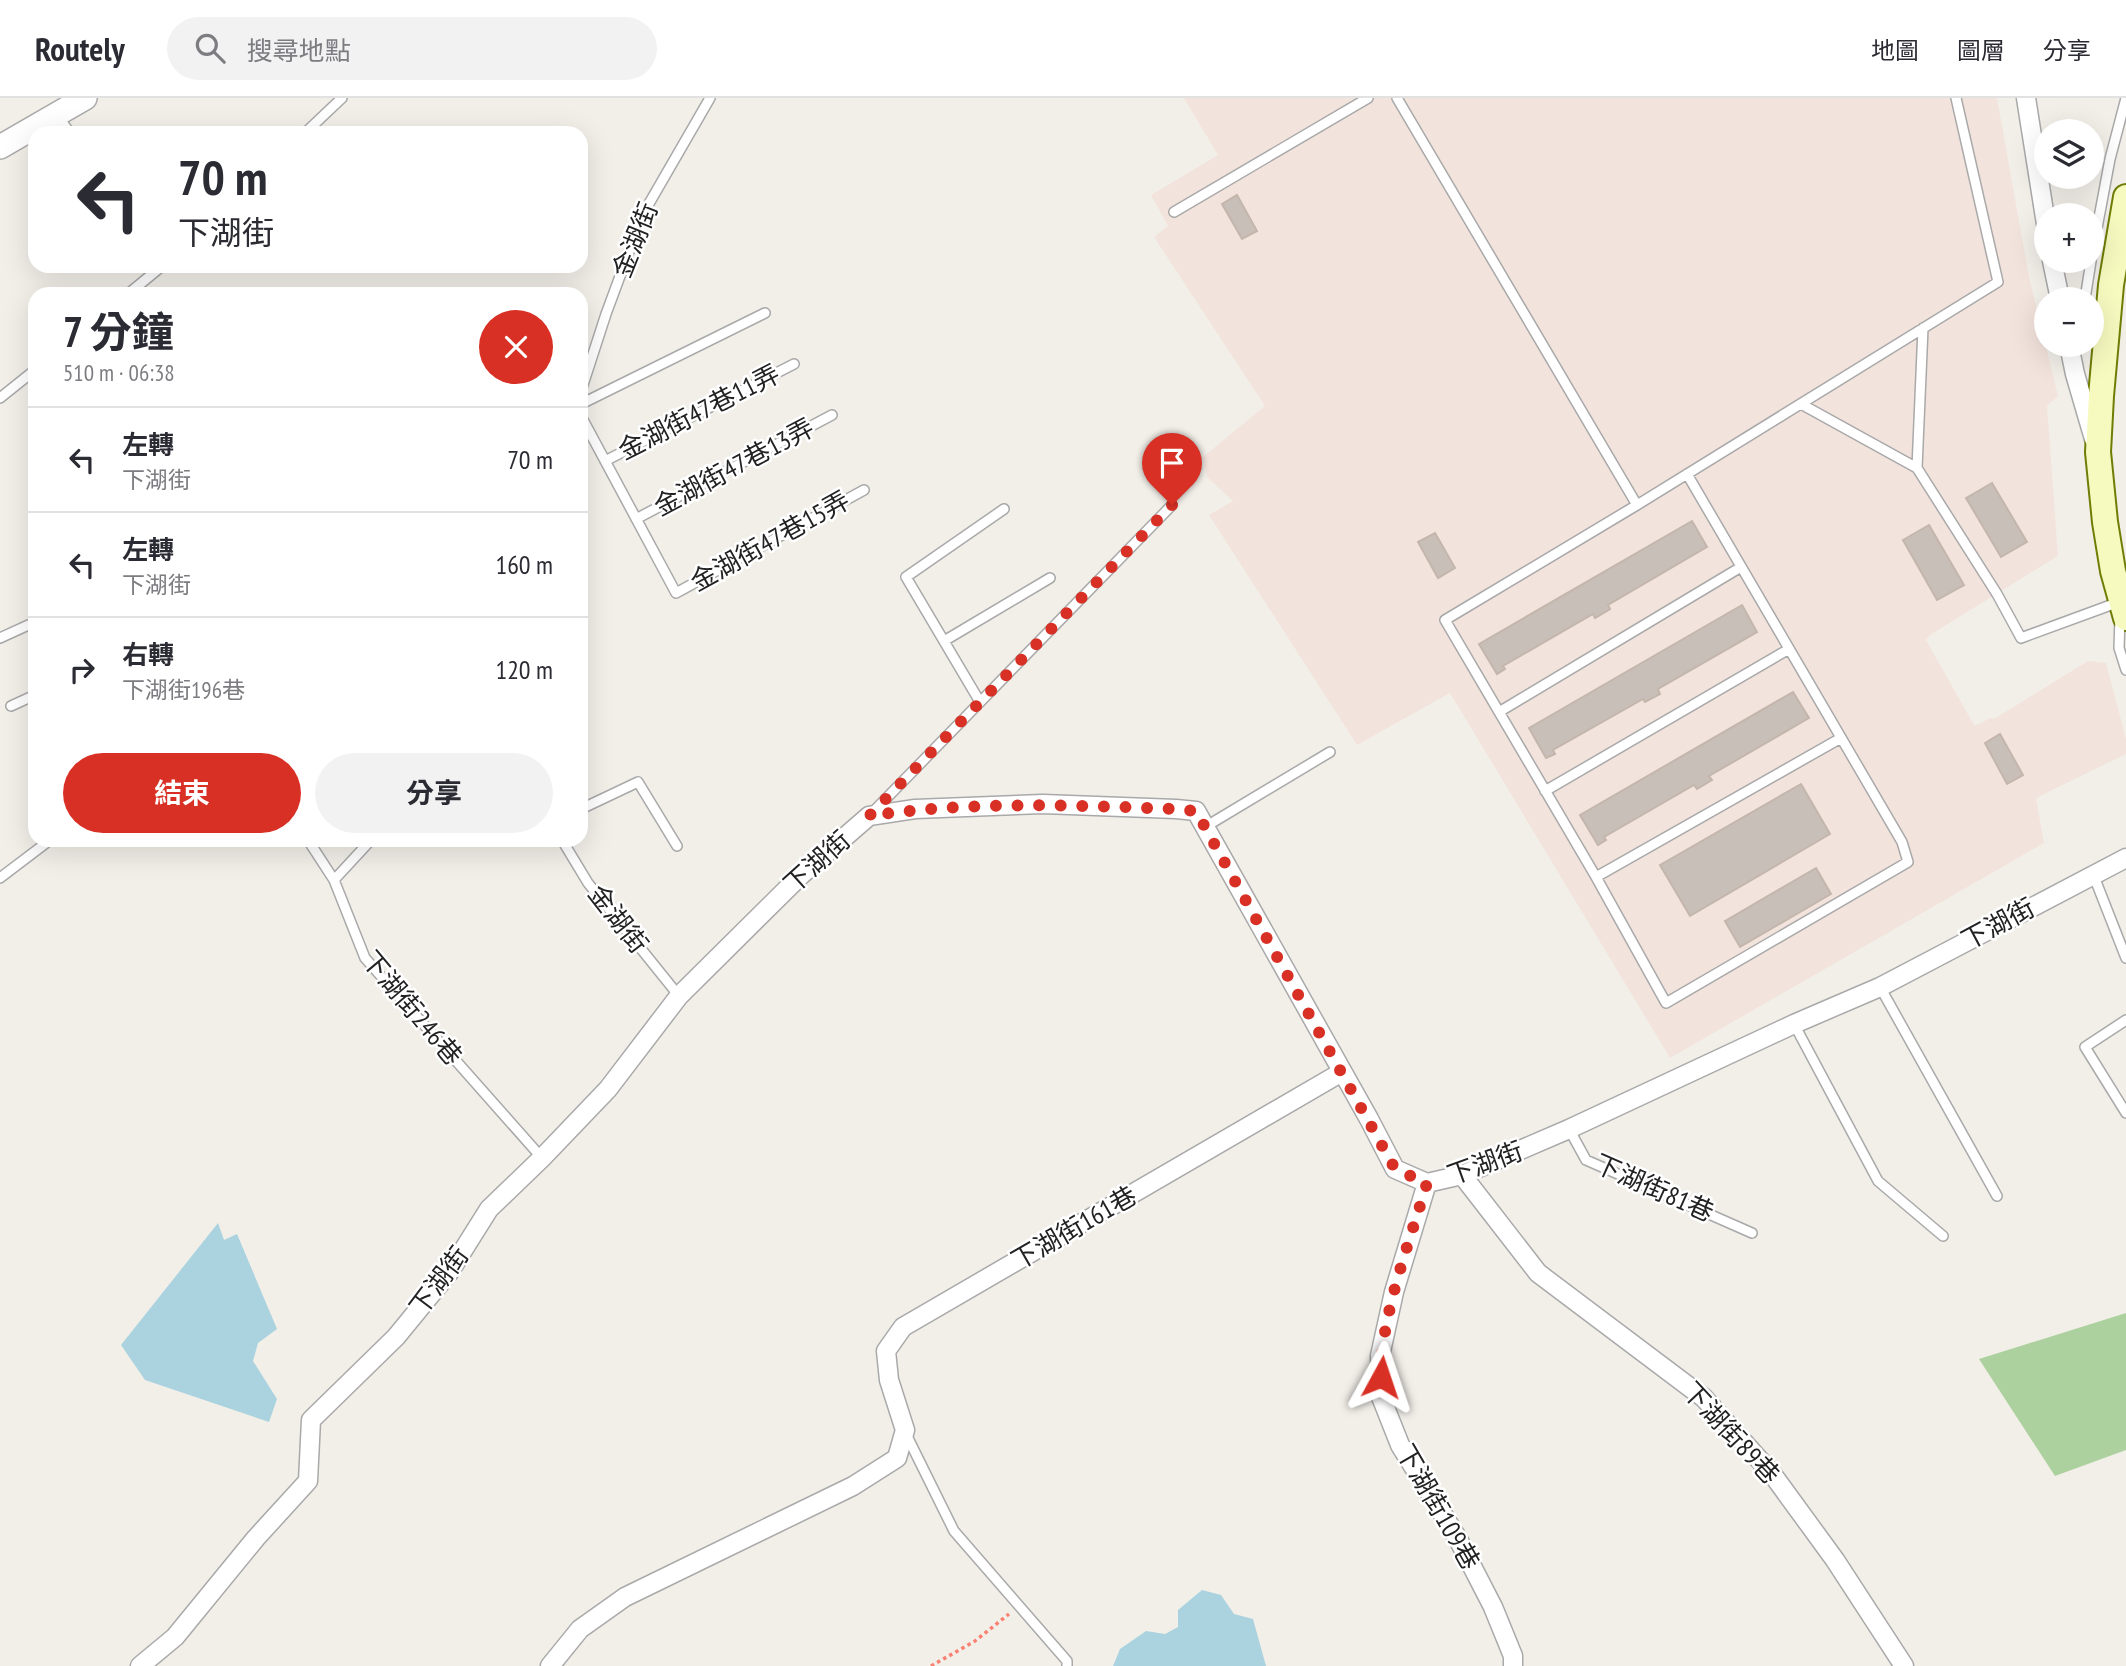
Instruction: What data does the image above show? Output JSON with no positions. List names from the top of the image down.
{
  "streets": {
    "street": [
      "下湖街",
      "下湖街161巷",
      "下湖街89巷",
      "下湖街109巷"
    ],
    "lane": [
      "金湖街",
      "金湖街47巷11弄",
      "金湖街47巷13弄",
      "金湖街47巷15弄",
      "下湖街246巷",
      "下湖街81巷"
    ]
  },
  "crossings": [
    ["金湖街", "下湖街"],
    ["金湖街47巷13弄", "金湖街47巷15弄"],
    ["下湖街", "下湖街246巷"],
    ["下湖街", "下湖街81巷"],
    ["下湖街", "下湖街161巷"],
    ["下湖街", "下湖街89巷"],
    ["下湖街", "下湖街109巷"]
  ],
  "page": {
    "header": "Routely",
    "search": "搜尋地點",
    "nav": ["地圖", "圖層", "分享"],
    "map_buttons": ["+", "−"],
    "turn": ["70 m", "下湖街"],
    "heading": ["7 分鐘", "510 m · 06:38"],
    "list": [
      {
        "name": "左轉",
        "note": "下湖街",
        "value": "70 m"
      },
      {
        "name": "左轉",
        "note": "下湖街",
        "value": "160 m"
      },
      {
        "name": "右轉",
        "note": "下湖街196巷",
        "value": "120 m"
      }
    ],
    "buttons": ["結束", "分享"]
  }
}
